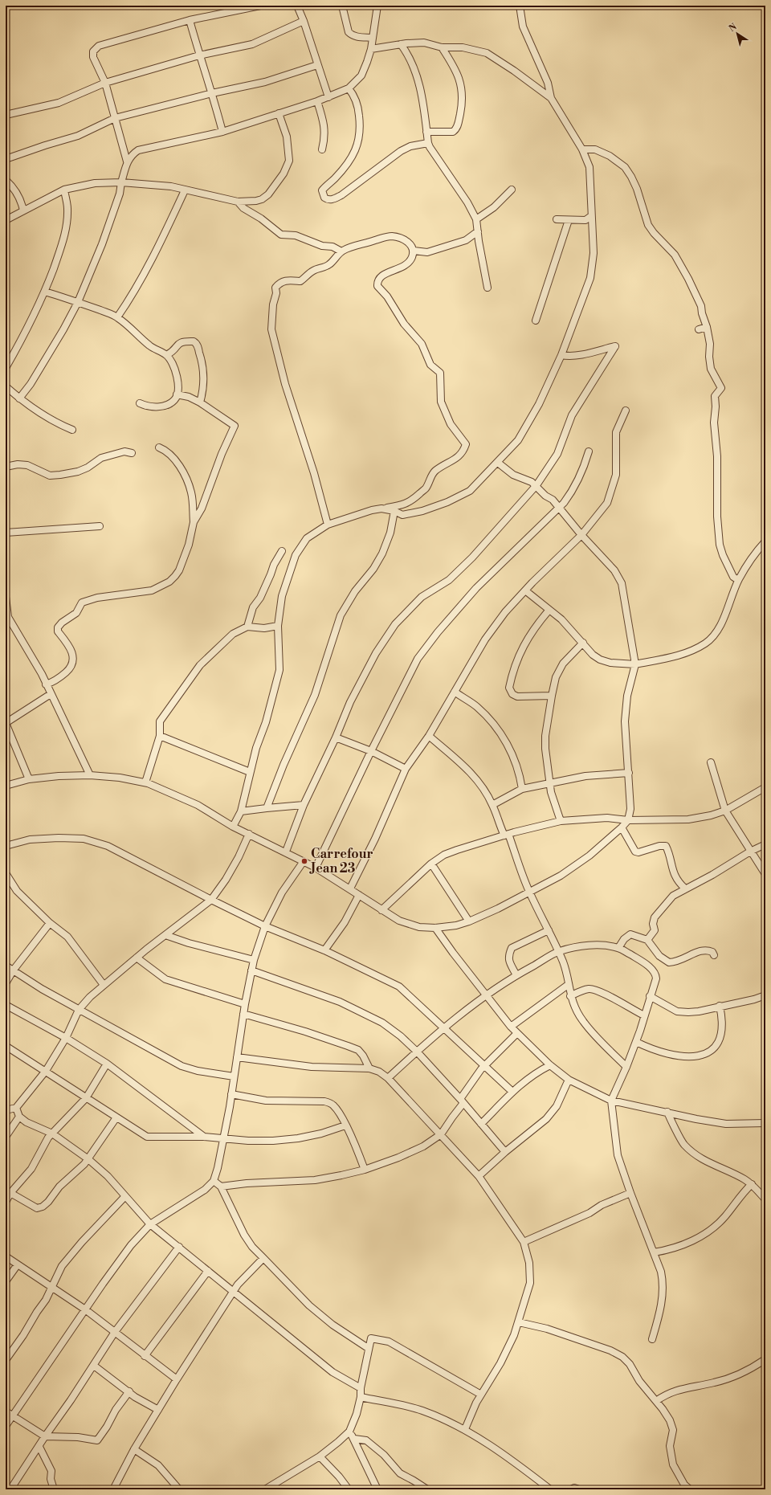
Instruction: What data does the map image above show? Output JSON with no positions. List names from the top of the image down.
{
  "places": ["Carrefour Jean 23"],
  "north": "top left"
}
